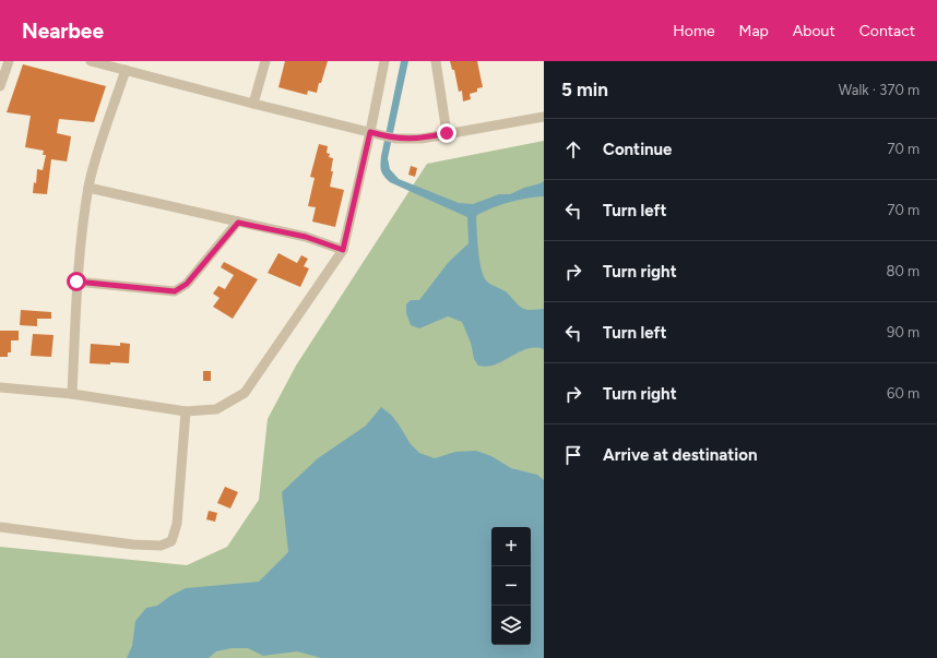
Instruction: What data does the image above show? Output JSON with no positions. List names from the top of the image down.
{
  "page": {
    "header": "Nearbee",
    "nav": [
      "Home",
      "Map",
      "About",
      "Contact"
    ],
    "heading": ["5 min", "Walk · 370 m"],
    "list": [
      ["Continue", "70 m"],
      ["Turn left", "70 m"],
      ["Turn right", "80 m"],
      ["Turn left", "90 m"],
      ["Turn right", "60 m"],
      "Arrive at destination"
    ],
    "map_buttons": ["+", "−"]
  }
}
